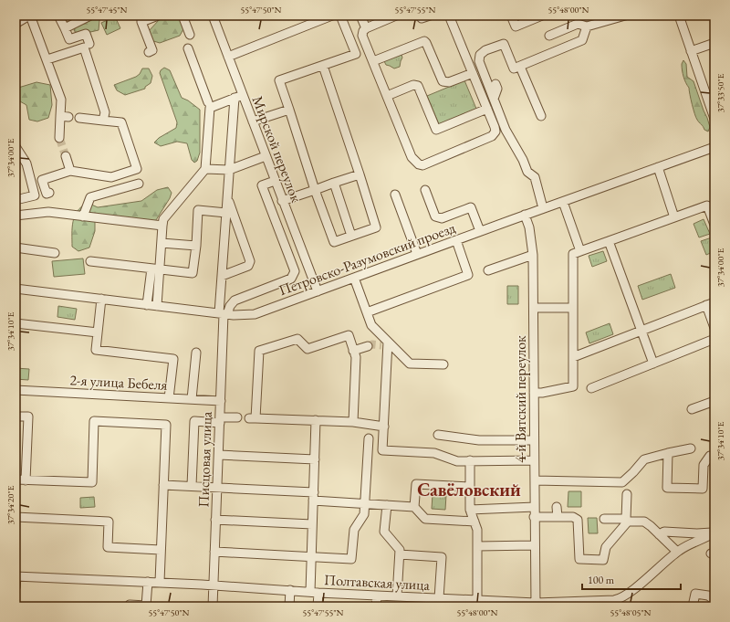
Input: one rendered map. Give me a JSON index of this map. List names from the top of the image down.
{
  "streets": {
    "street": [
      "Мирской переулок",
      "Петровско-Разумовский проезд",
      "2-я улица Бебеля",
      "4-й Вятский переулок",
      "Писцовая улица",
      "Полтавская улица"
    ]
  },
  "crossings": [
    ["Мирской переулок", "Петровско-Разумовский проезд"],
    ["Мирской переулок", "Писцовая улица"],
    ["Петровско-Разумовский проезд", "4-й Вятский переулок"],
    ["Петровско-Разумовский проезд", "Писцовая улица"],
    ["2-я улица Бебеля", "Писцовая улица"],
    ["4-й Вятский переулок", "Полтавская улица"],
    ["Писцовая улица", "Полтавская улица"]
  ],
  "districts": ["Савёловский"],
  "scale_bar": "100 m",
  "coordinates": [
    "55°47'45\"N",
    "55°47'50\"N",
    "55°47'55\"N",
    "55°48'00\"N",
    "37°33'50\"E",
    "37°34'00\"E",
    "37°34'10\"E",
    "37°34'20\"E",
    "55°48'05\"N"
  ]
}
